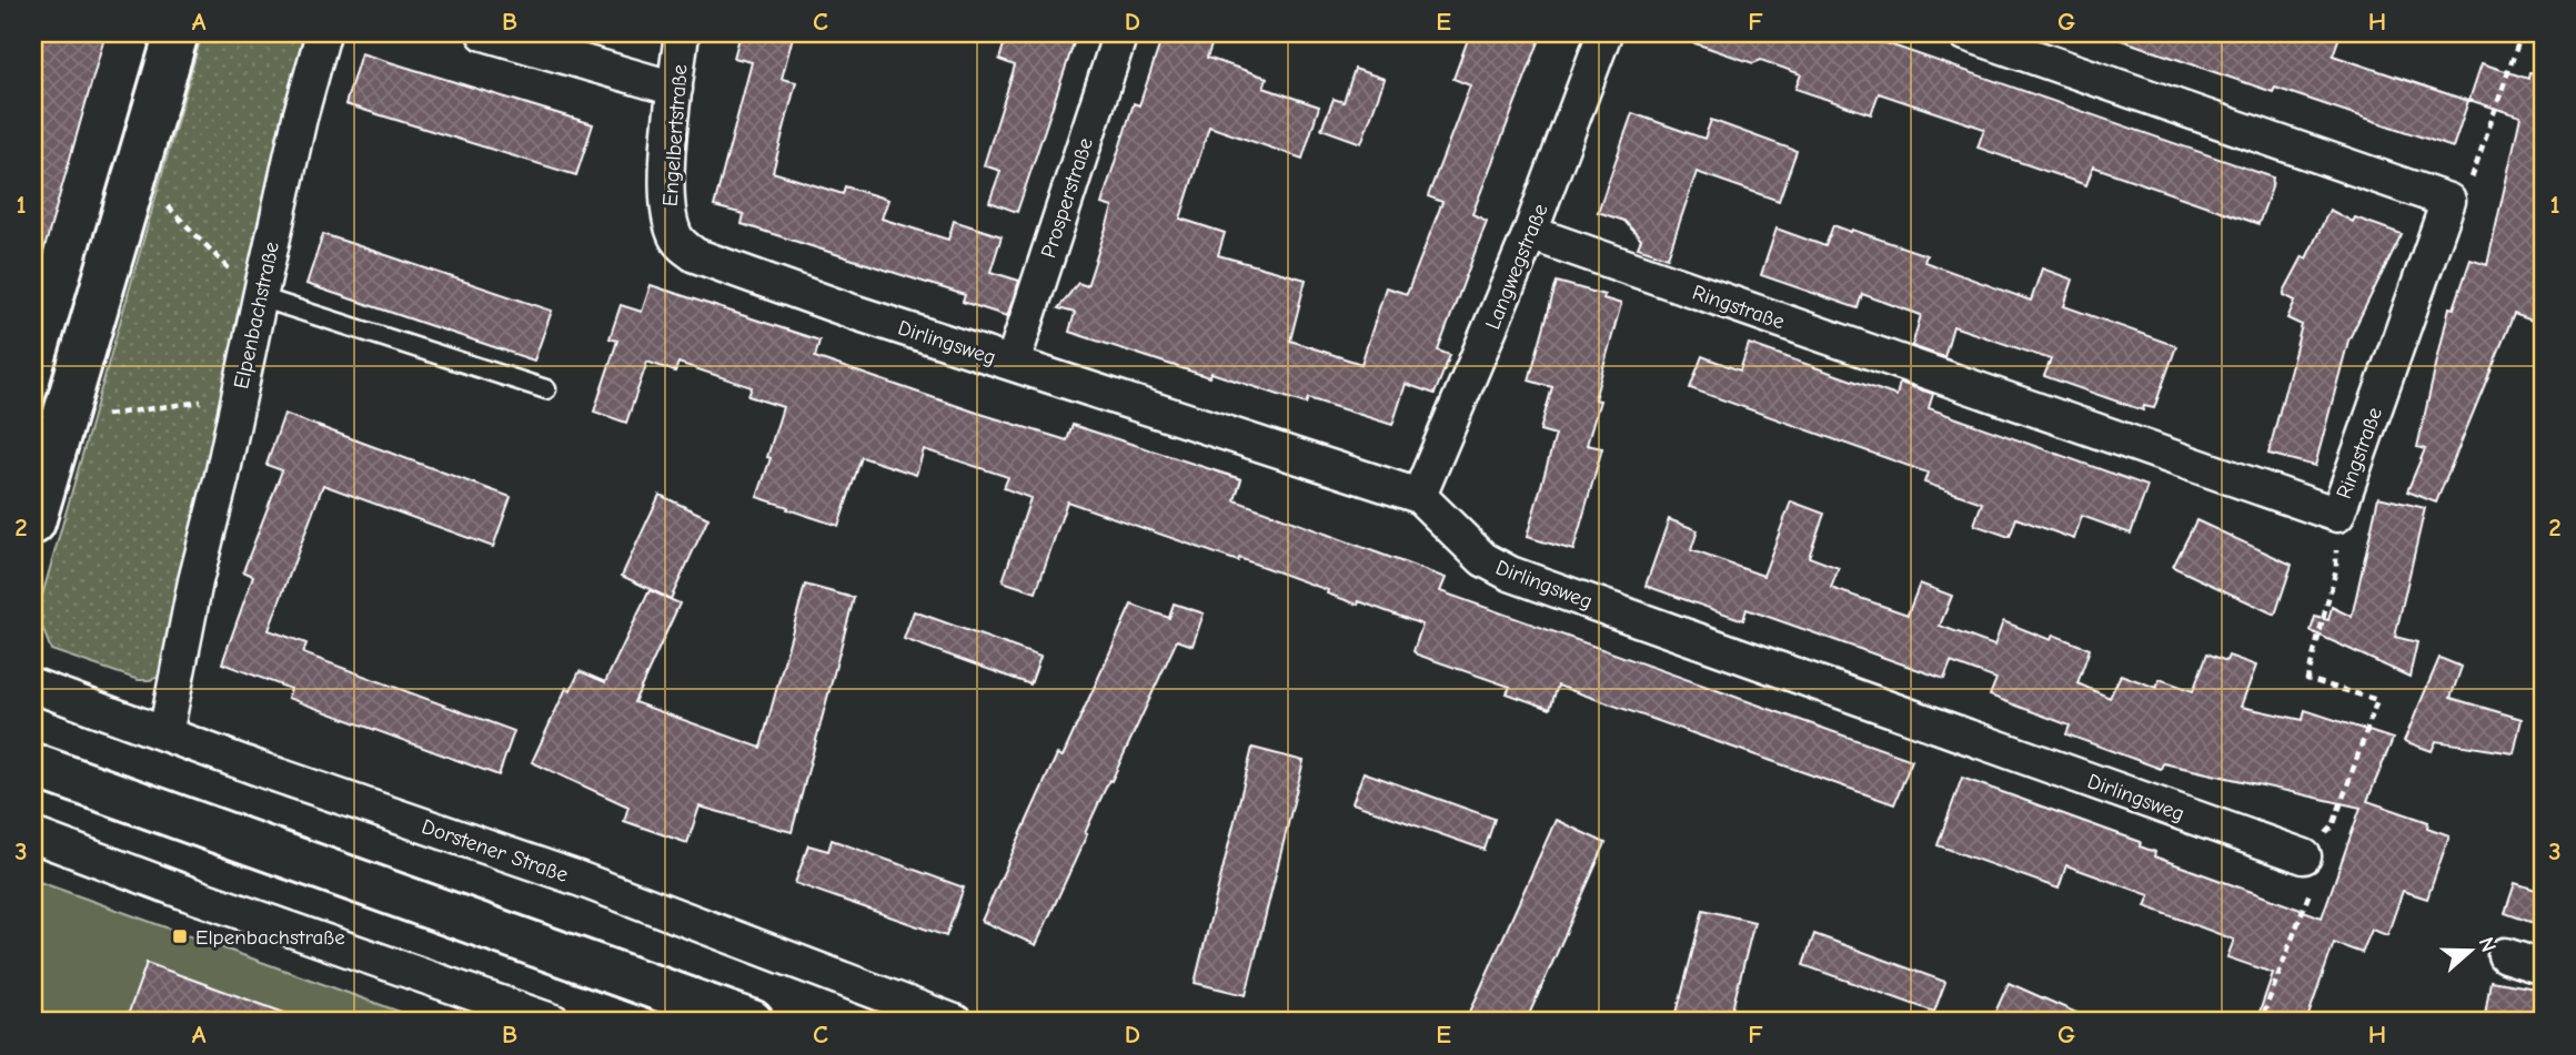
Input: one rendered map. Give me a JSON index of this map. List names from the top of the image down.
{
  "streets": {
    "street": [
      "Engelbertstraße",
      "Prosperstraße",
      "Langwegstraße",
      "Ringstraße",
      "Elpenbachstraße",
      "Dirlingsweg",
      "Dorstener Straße"
    ]
  },
  "crossings": [
    ["Engelbertstraße", "Dirlingsweg"],
    ["Prosperstraße", "Dirlingsweg"],
    ["Langwegstraße", "Ringstraße"],
    ["Langwegstraße", "Dirlingsweg"],
    ["Elpenbachstraße", "Dorstener Straße"]
  ],
  "places": {
    "transit": ["Elpenbachstraße"]
  },
  "north": "right",
  "grid": {
    "columns": [
      "A",
      "B",
      "C",
      "D",
      "E",
      "F",
      "G",
      "H"
    ],
    "rows": ["1", "2", "3"]
  }
}
